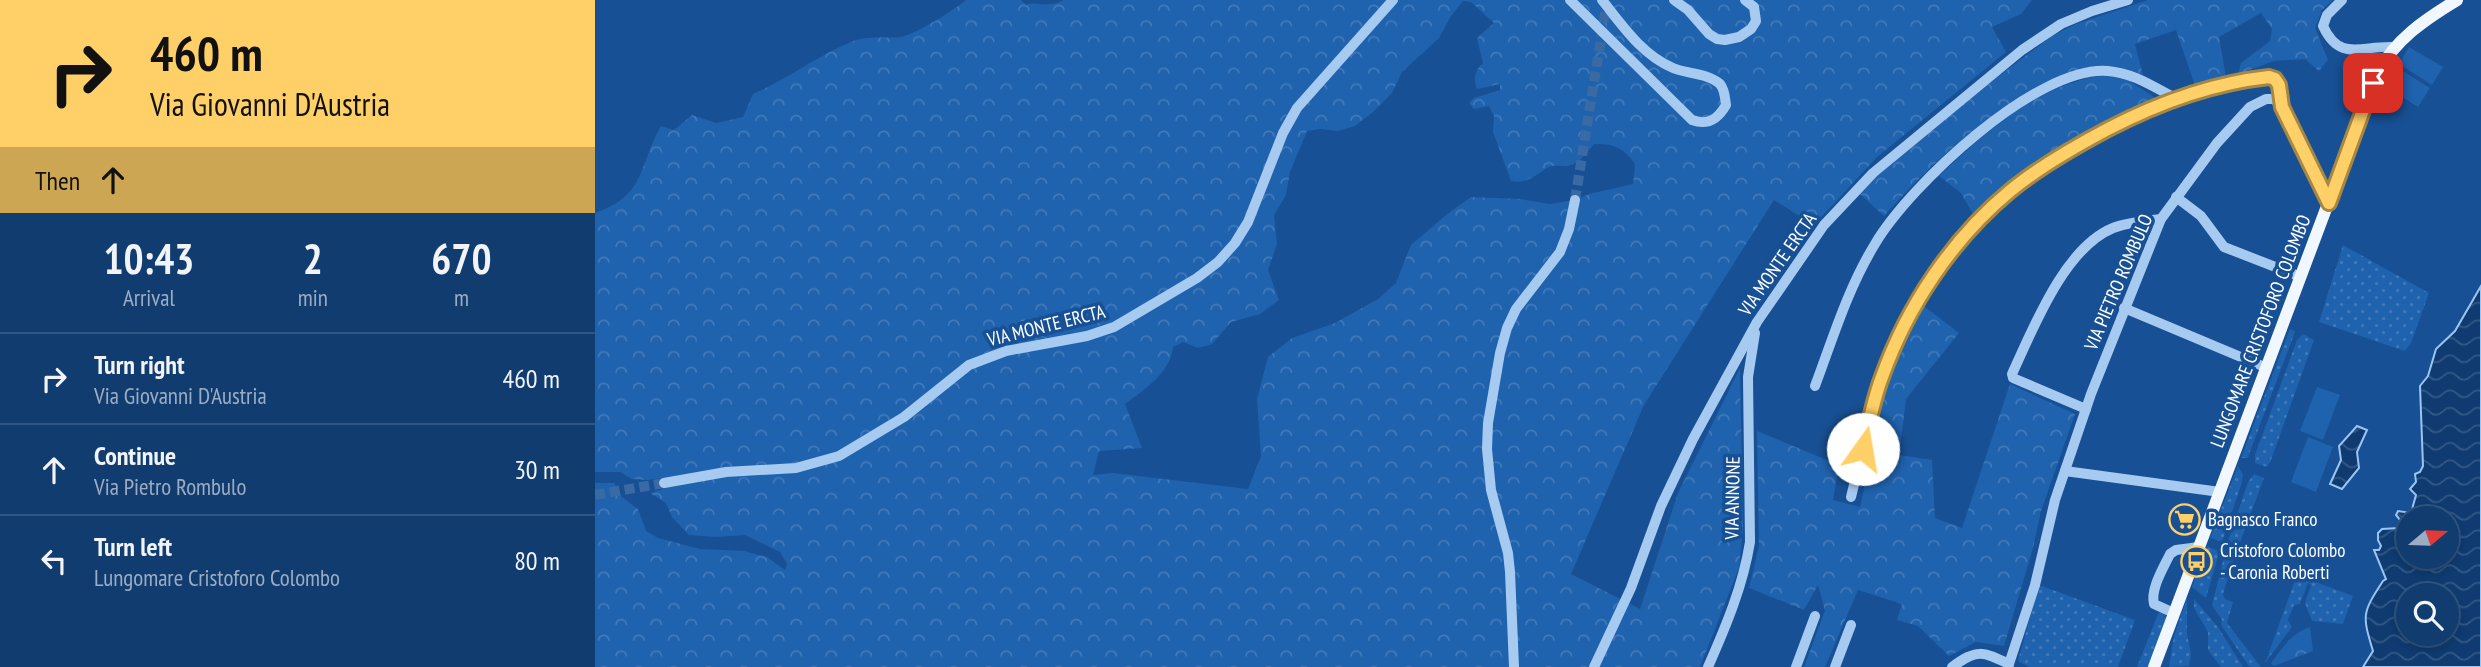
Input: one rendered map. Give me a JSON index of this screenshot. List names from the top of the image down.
{
  "streets": {
    "main road": ["LUNGOMARE CRISTOFORO COLOMBO"],
    "street": ["VIA MONTE ERCTA", "VIA PIETRO ROMBULO", "VIA ANNONE"]
  },
  "crossings": [
    ["VIA MONTE ERCTA", "VIA ANNONE"]
  ],
  "places": {
    "supermarket": ["Bagnasco Franco"],
    "bus stop": ["Cristoforo Colombo - Caronia Roberti"]
  },
  "north": "right",
  "page": {
    "turn": ["460 m", "Via Giovanni D'Austria"],
    "then": "Then",
    "eta": [
      "10:43",
      "Arrival",
      "2",
      "min",
      "670",
      "m"
    ],
    "list": [
      {
        "name": "Turn right",
        "note": "Via Giovanni D'Austria",
        "value": "460 m"
      },
      {
        "name": "Continue",
        "note": "Via Pietro Rombulo",
        "value": "30 m"
      },
      {
        "name": "Turn left",
        "note": "Lungomare Cristoforo Colombo",
        "value": "80 m"
      }
    ]
  }
}
